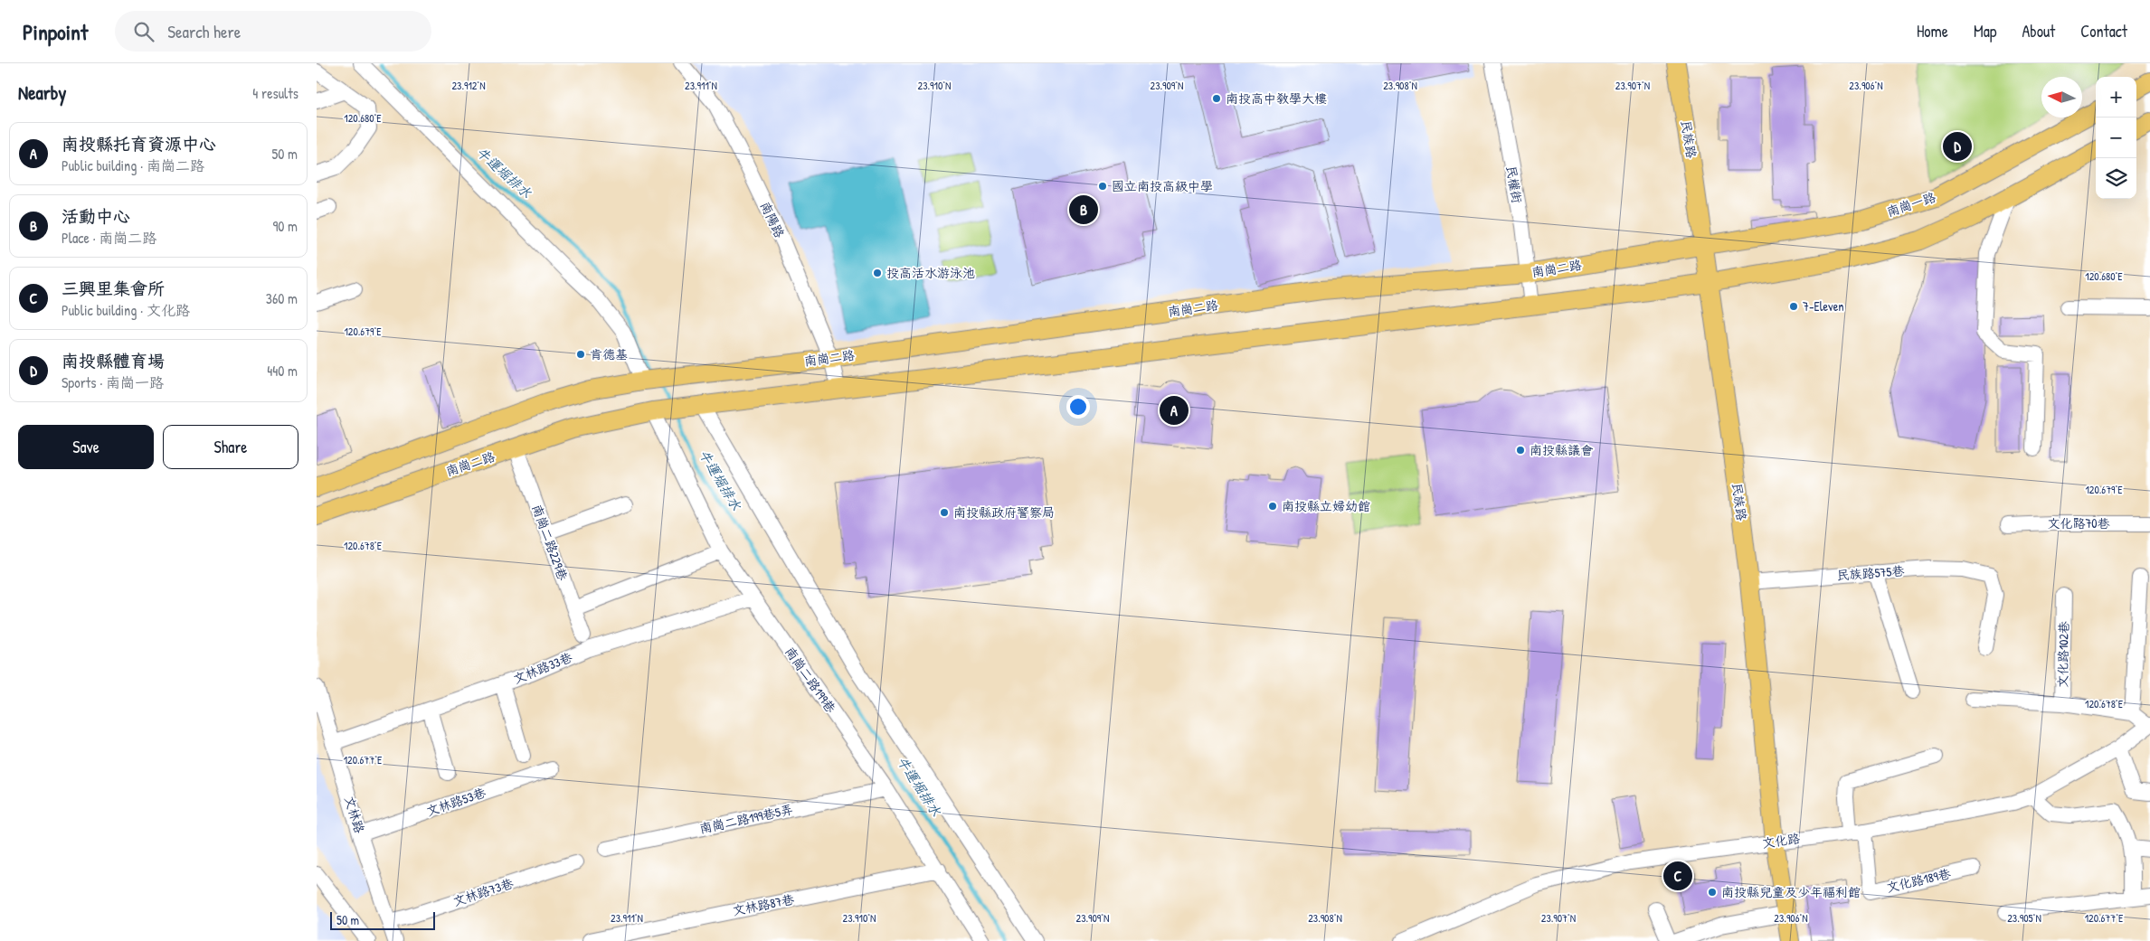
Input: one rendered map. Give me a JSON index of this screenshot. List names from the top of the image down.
{
  "streets": {
    "main road": ["民族路", "南崗一路", "南崗二路"],
    "street": [
      "民權街",
      "南陽路",
      "文化路70巷",
      "南崗二路229巷",
      "民族路575巷",
      "文化路102巷",
      "文林路33巷",
      "南崗二路199巷",
      "文林路53巷",
      "文林路",
      "南崗二路199巷5弄",
      "文化路",
      "文化路189巷",
      "文林路73巷",
      "文林路87巷"
    ]
  },
  "crossings": [
    ["民族路", "南崗一路"],
    ["民族路", "南崗二路"],
    ["民族路", "民族路575巷"],
    ["民族路", "文化路"],
    ["民權街", "南崗二路"],
    ["南崗一路", "南崗二路"],
    ["南陽路", "南崗二路"],
    ["南崗二路", "南崗二路229巷"],
    ["南崗二路", "南崗二路199巷"],
    ["文化路102巷", "文化路"],
    ["文林路33巷", "南崗二路199巷"],
    ["文林路33巷", "文林路"],
    ["南崗二路199巷", "南崗二路199巷5弄"],
    ["南崗二路199巷", "文林路87巷"],
    ["文林路53巷", "文林路"],
    ["文林路", "文林路73巷"],
    ["文化路", "文化路189巷"]
  ],
  "water": ["牛運堀排水"],
  "places": [
    "南投高中教學大樓",
    "國立南投高級中學",
    "投高活水游泳池",
    "7-Eleven",
    "肯德基",
    "南投縣議會",
    "南投縣立婦幼館",
    "南投縣政府警察局",
    "南投縣兒童及少年福利館"
  ],
  "scale_bar": "50 m",
  "north": "left",
  "page": {
    "header": "Pinpoint",
    "search": "Search here",
    "nav": [
      "Home",
      "Map",
      "About",
      "Contact"
    ],
    "heading": ["Nearby", "4 results"],
    "map_buttons": ["+", "−"],
    "list": [
      {
        "mark": "A",
        "name": "南投縣托育資源中心",
        "note": "Public building · 南崗二路",
        "value": "50 m"
      },
      {
        "mark": "B",
        "name": "活動中心",
        "note": "Place · 南崗二路",
        "value": "90 m"
      },
      {
        "mark": "C",
        "name": "三興里集會所",
        "note": "Public building · 文化路",
        "value": "360 m"
      },
      {
        "mark": "D",
        "name": "南投縣體育場",
        "note": "Sports · 南崗一路",
        "value": "440 m"
      }
    ],
    "pins": [
      "D",
      "B",
      "A",
      "C"
    ],
    "buttons": ["Save", "Share"],
    "scale": "50 m"
  },
  "coordinates": [
    "23.912°N",
    "23.911°N",
    "23.910°N",
    "23.909°N",
    "23.908°N",
    "23.907°N",
    "23.906°N",
    "120.680°E",
    "120.679°E",
    "120.678°E",
    "120.677°E",
    "23.905°N"
  ]
}
